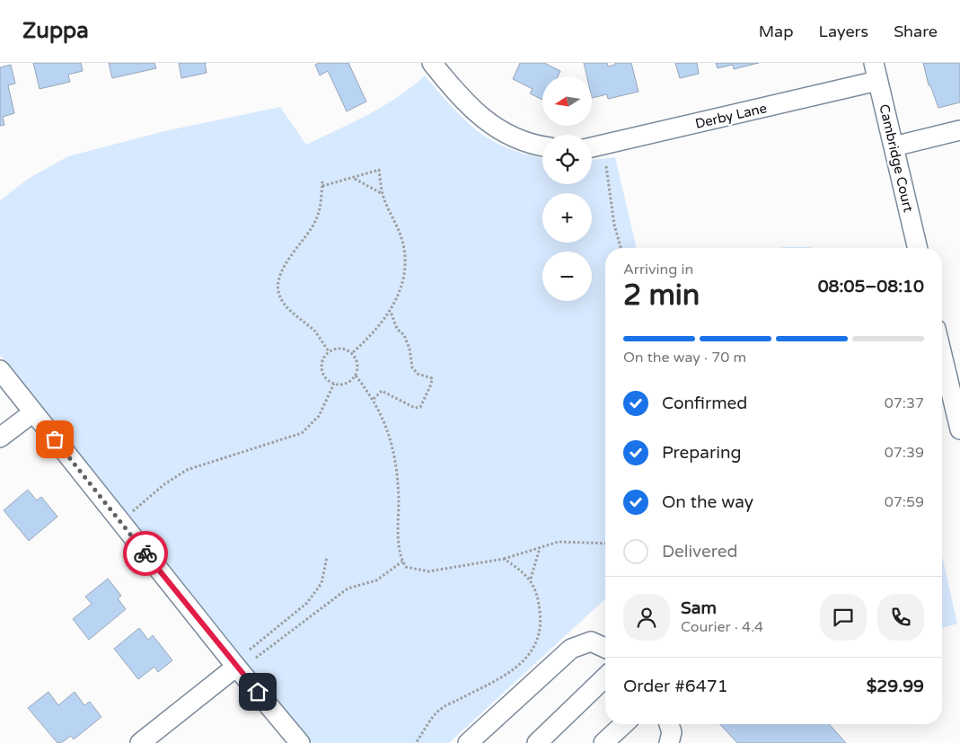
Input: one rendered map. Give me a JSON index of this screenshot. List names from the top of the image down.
{
  "streets": {
    "street": ["Derby Lane", "Cambridge Court"]
  },
  "crossings": [
    ["Derby Lane", "Cambridge Court"]
  ],
  "north": "left",
  "page": {
    "header": "Zuppa",
    "nav": ["Map", "Layers", "Share"],
    "map_buttons": ["+", "−"],
    "heading": ["2 min", "Arriving in", "08:05–08:10"],
    "panel": [
      "Sam",
      "Courier · 4.4",
      "Order #6471",
      "$29.99"
    ],
    "bar": "On the way · 70 m",
    "list": [
      ["Confirmed", "07:37"],
      ["Preparing", "07:39"],
      ["On the way", "07:59"],
      "Delivered"
    ]
  }
}
